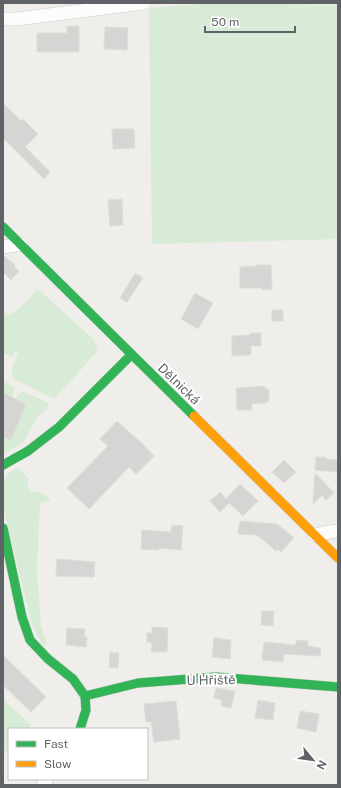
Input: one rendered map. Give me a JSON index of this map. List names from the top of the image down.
{
  "streets": {
    "street": ["Dělnická", "U Hřiště"]
  },
  "legend": ["Fast", "Slow"],
  "scale_bar": "50 m",
  "north": "bottom right"
}
